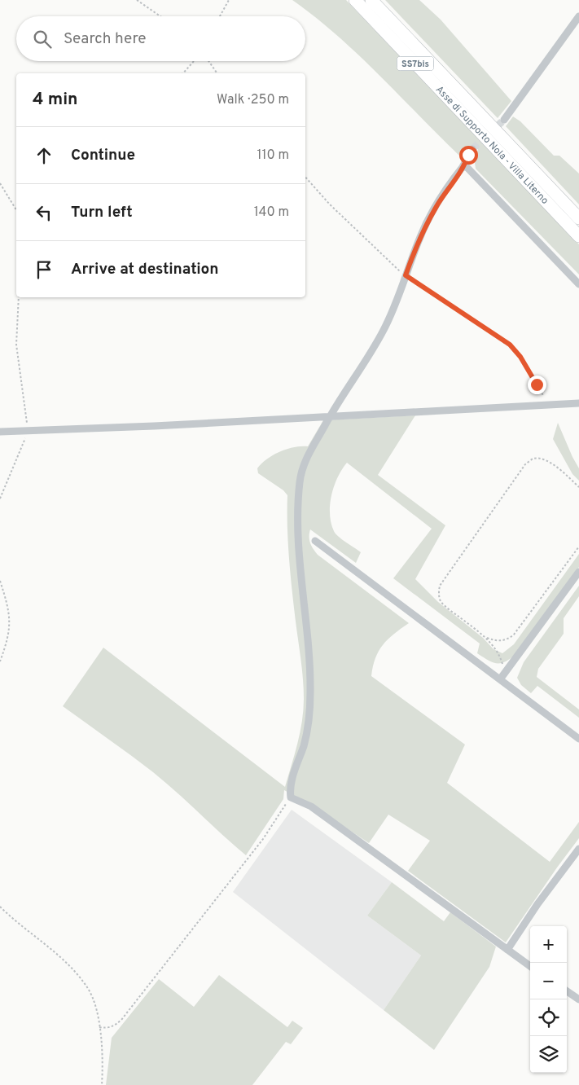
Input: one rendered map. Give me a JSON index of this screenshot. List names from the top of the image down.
{
  "streets": {
    "highway": ["SS7bis", "Asse di Supporto Nola - Villa Literno"]
  },
  "page": {
    "search": "Search here",
    "heading": ["4 min", "Walk · 250 m"],
    "list": [
      ["Continue", "110 m"],
      ["Turn left", "140 m"],
      "Arrive at destination"
    ],
    "map_buttons": ["+", "−"]
  }
}
